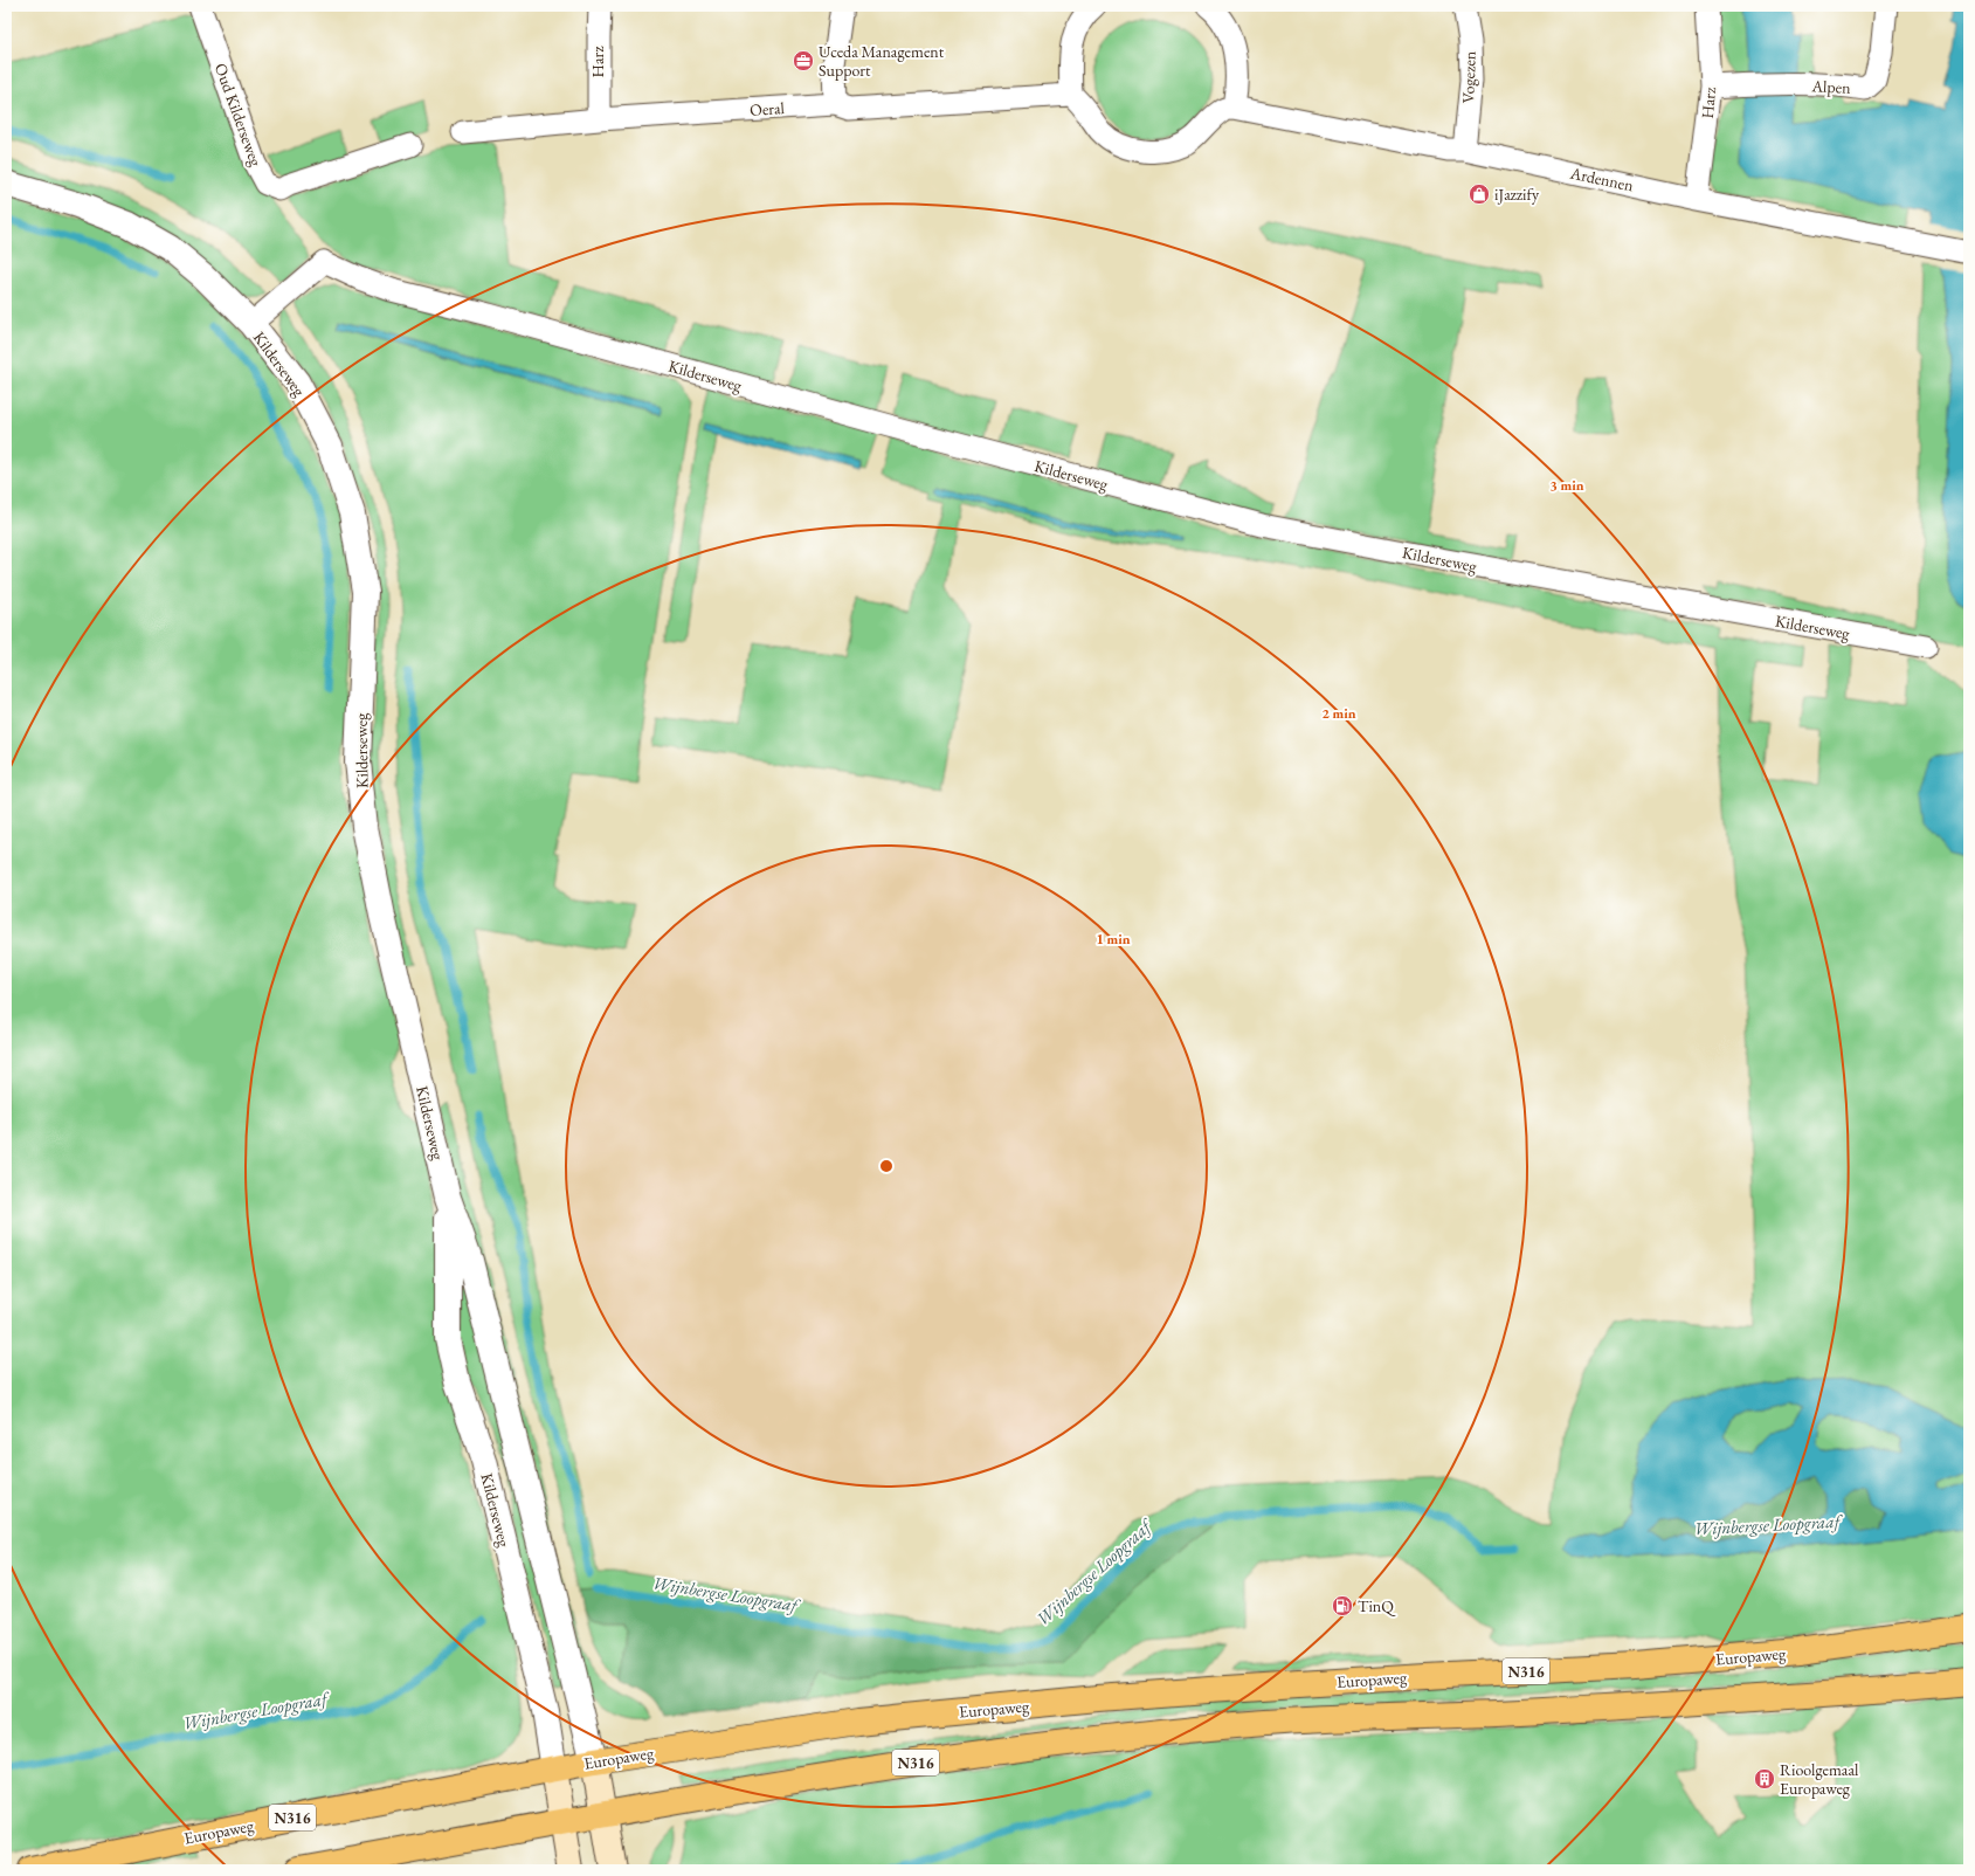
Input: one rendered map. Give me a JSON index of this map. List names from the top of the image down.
{
  "streets": {
    "main road": ["Kilderseweg", "Europaweg", "N316"],
    "street": [
      "Harz",
      "Vogezen",
      "Alpen",
      "Oeral",
      "Oud Kilderseweg",
      "Ardennen"
    ]
  },
  "crossings": [
    ["Harz", "Alpen"],
    ["Harz", "Oeral"],
    ["Harz", "Ardennen"],
    ["Vogezen", "Ardennen"],
    ["Kilderseweg", "Europaweg"],
    ["Kilderseweg", "N316"]
  ],
  "water": ["Wijnbergse Loopgraaf"],
  "places": {
    "office": ["Uceda Management Support"],
    "shop": ["iJazzify"],
    "fuel station": ["TinQ"],
    "building": ["Rioolgemaal Europaweg"]
  },
  "rings": ["3 min", "2 min", "1 min"]
}
